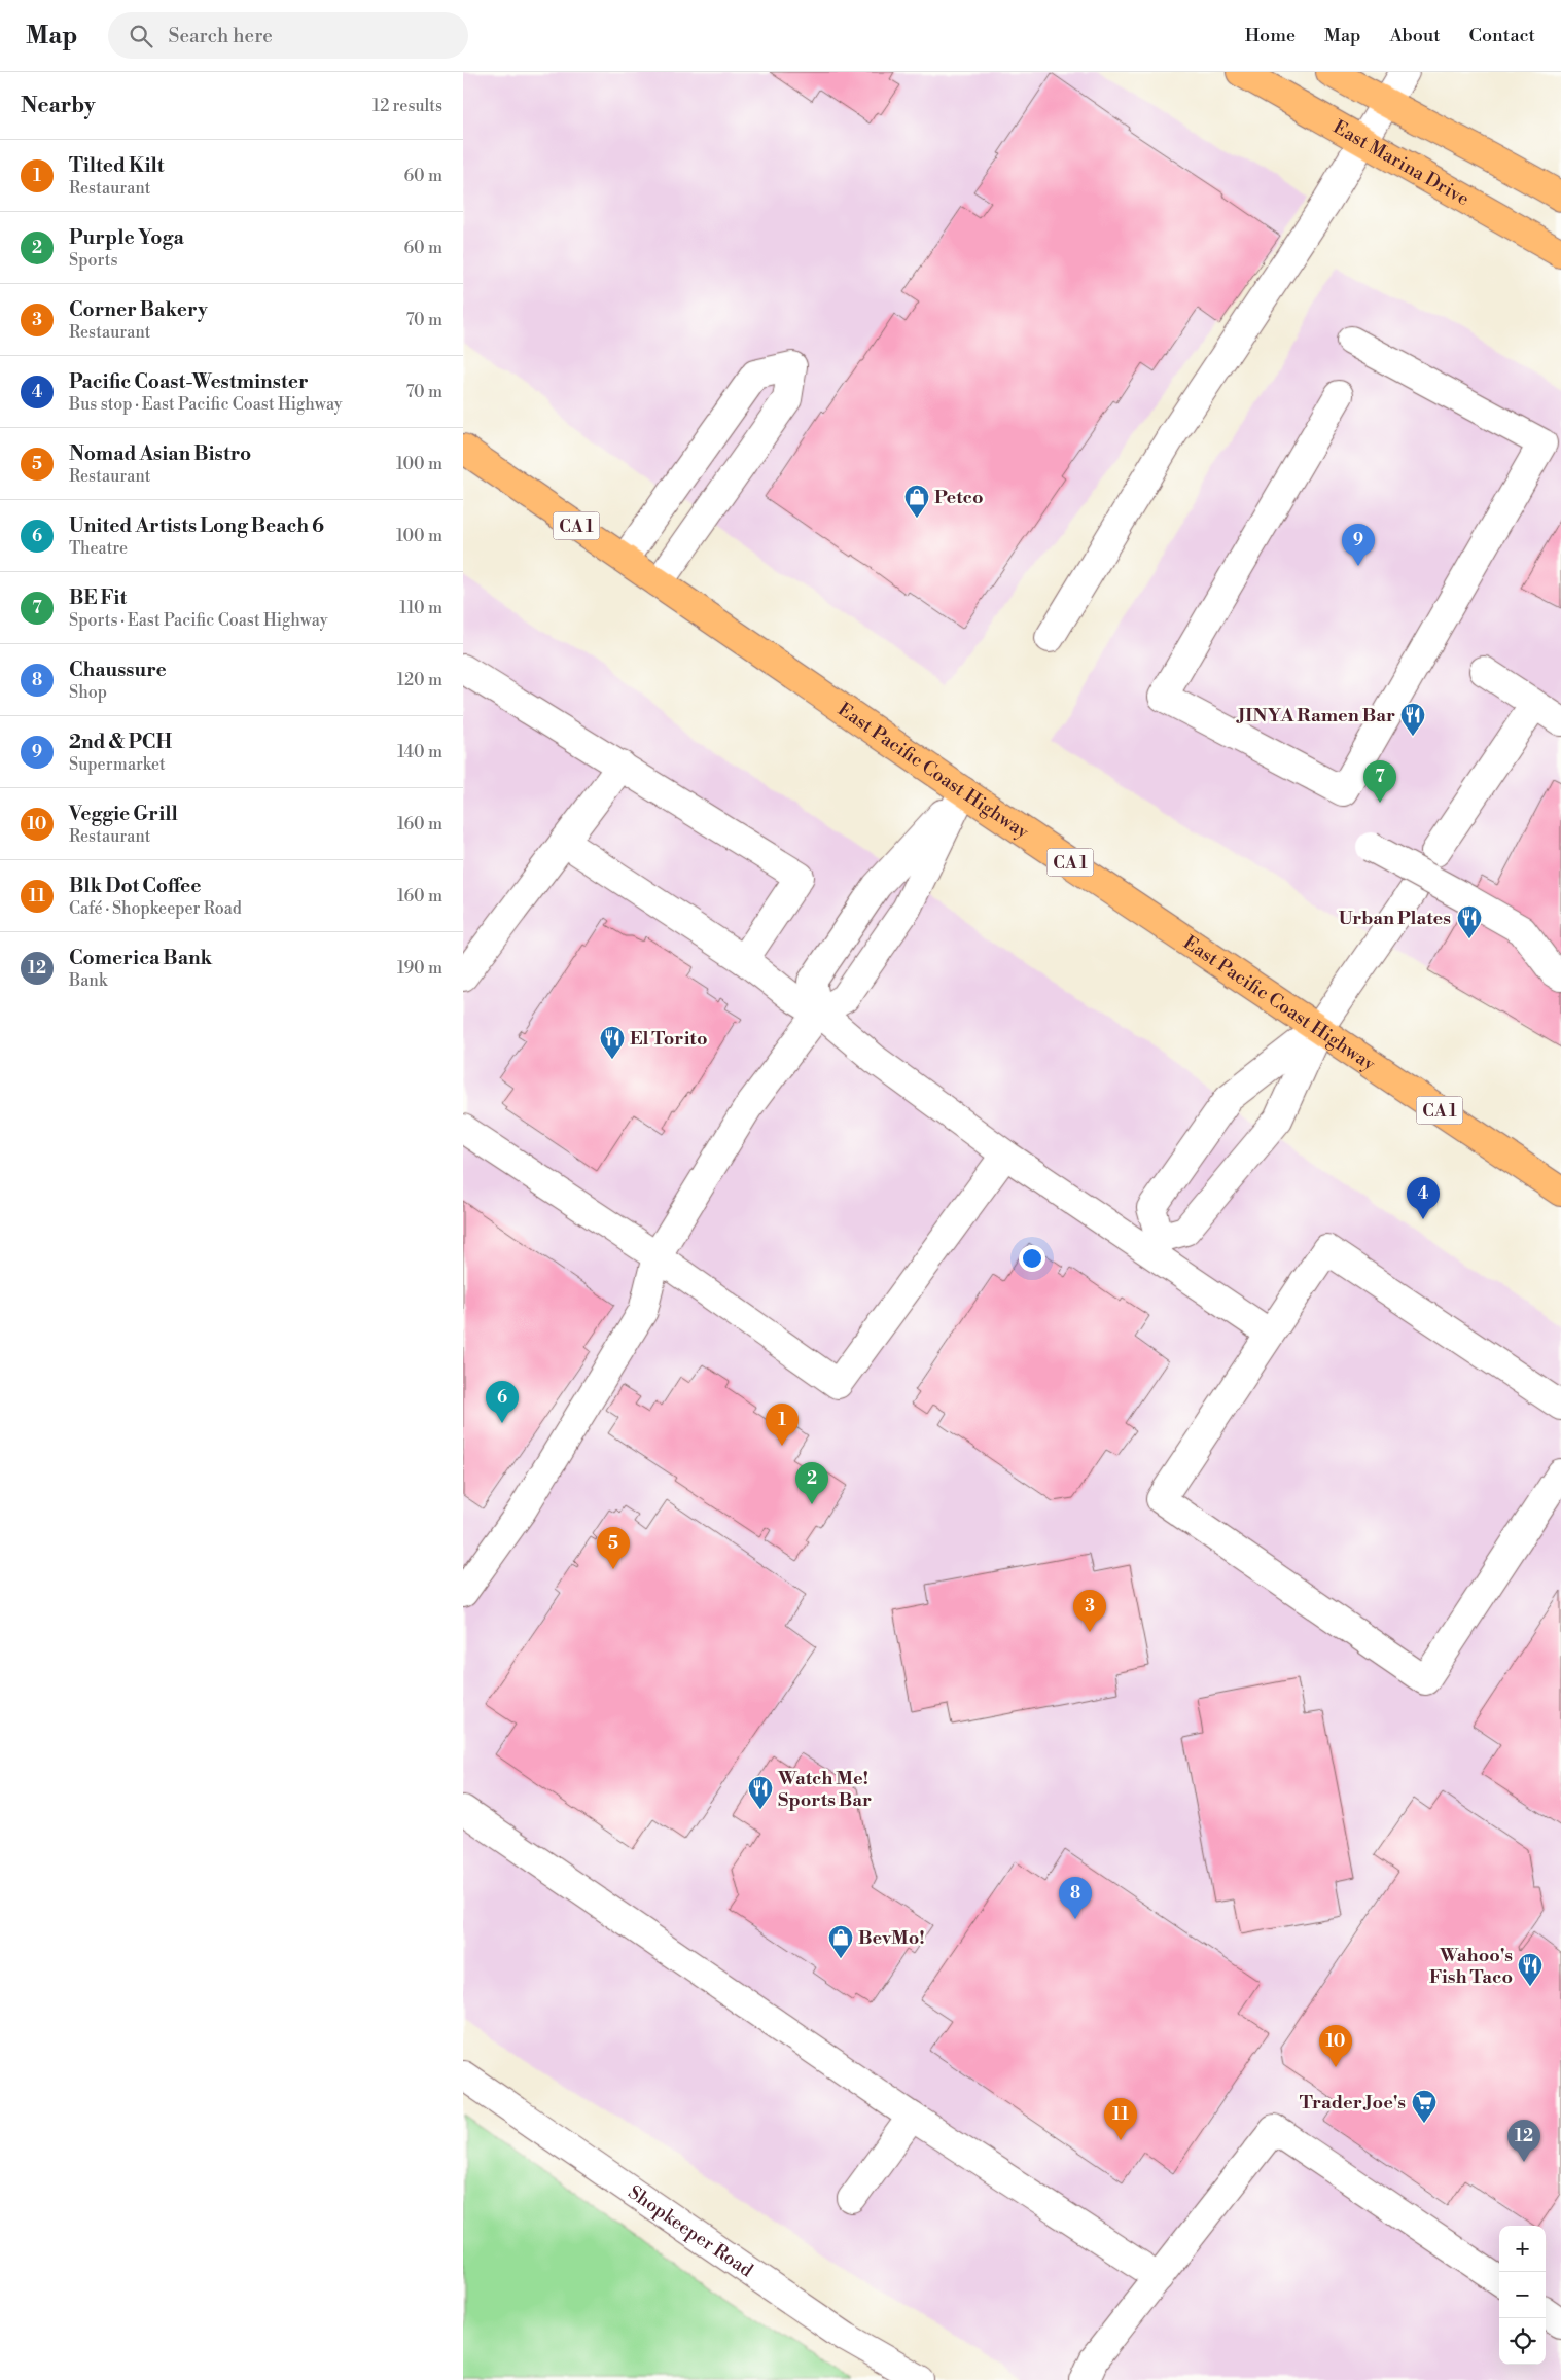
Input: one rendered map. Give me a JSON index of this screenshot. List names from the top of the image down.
{
  "streets": {
    "main road": ["East Marina Drive", "CA 1", "East Pacific Coast Highway"],
    "street": ["Shopkeeper Road"]
  },
  "places": {
    "shop": ["Petco", "BevMo!"],
    "restaurant": [
      "JINYA Ramen Bar",
      "Urban Plates",
      "El Torito",
      "Watch Me! Sports Bar",
      "Wahoo's Fish Taco"
    ],
    "supermarket": ["Trader Joe's"]
  },
  "page": {
    "header": "Map",
    "search": "Search here",
    "nav": [
      "Home",
      "Map",
      "About",
      "Contact"
    ],
    "heading": ["Nearby", "12 results"],
    "list": [
      {
        "mark": "1",
        "name": "Tilted Kilt",
        "note": "Restaurant",
        "value": "60 m"
      },
      {
        "mark": "2",
        "name": "Purple Yoga",
        "note": "Sports",
        "value": "60 m"
      },
      {
        "mark": "3",
        "name": "Corner Bakery",
        "note": "Restaurant",
        "value": "70 m"
      },
      {
        "mark": "4",
        "name": "Pacific Coast-Westminster",
        "note": "Bus stop · East Pacific Coast Highway",
        "value": "70 m"
      },
      {
        "mark": "5",
        "name": "Nomad Asian Bistro",
        "note": "Restaurant",
        "value": "100 m"
      },
      {
        "mark": "6",
        "name": "United Artists Long Beach 6",
        "note": "Theatre",
        "value": "100 m"
      },
      {
        "mark": "7",
        "name": "BE Fit",
        "note": "Sports · East Pacific Coast Highway",
        "value": "110 m"
      },
      {
        "mark": "8",
        "name": "Chaussure",
        "note": "Shop",
        "value": "120 m"
      },
      {
        "mark": "9",
        "name": "2nd & PCH",
        "note": "Supermarket",
        "value": "140 m"
      },
      {
        "mark": "10",
        "name": "Veggie Grill",
        "note": "Restaurant",
        "value": "160 m"
      },
      {
        "mark": "11",
        "name": "Blk Dot Coffee",
        "note": "Café · Shopkeeper Road",
        "value": "160 m"
      },
      {
        "mark": "12",
        "name": "Comerica Bank",
        "note": "Bank",
        "value": "190 m"
      }
    ],
    "pins": [
      "9",
      "7",
      "4",
      "6",
      "1",
      "2",
      "5",
      "3",
      "8",
      "10",
      "11",
      "12"
    ],
    "map_buttons": ["+", "−"]
  }
}
